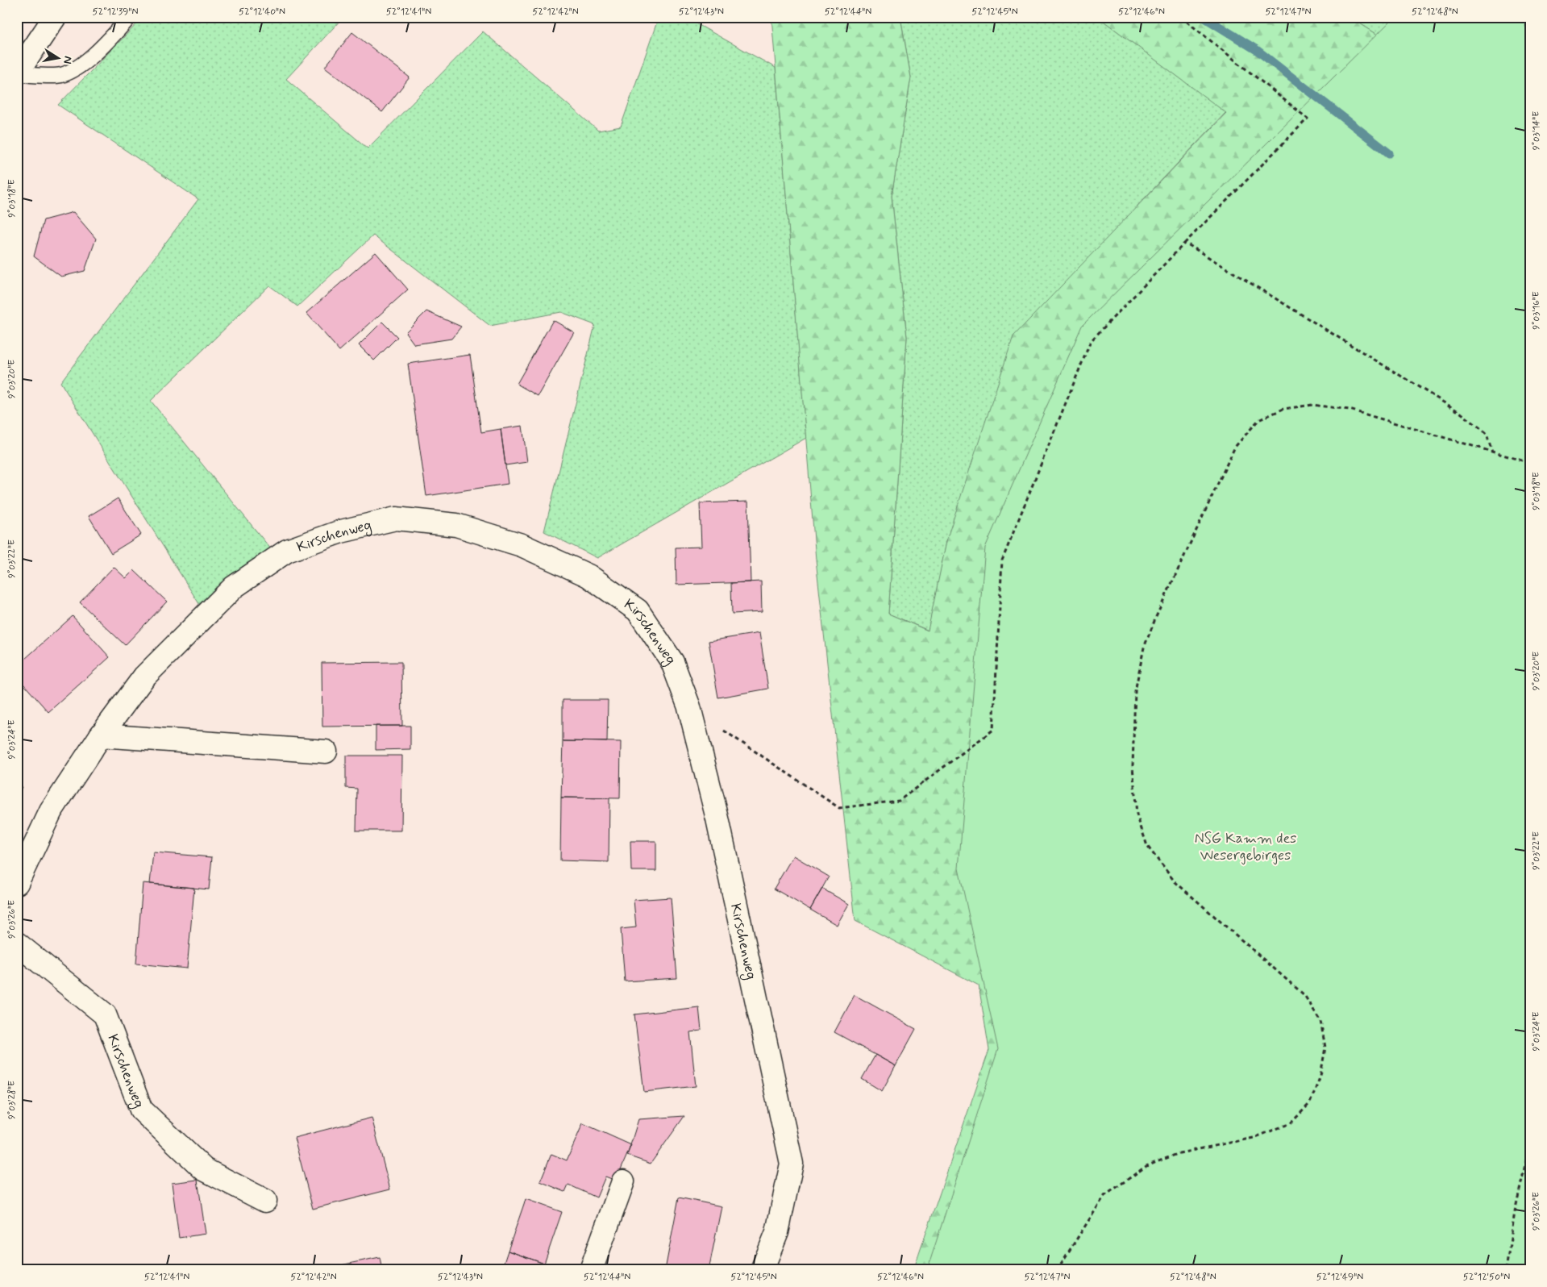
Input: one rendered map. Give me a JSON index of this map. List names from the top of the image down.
{
  "streets": {
    "street": ["Kirschenweg"]
  },
  "parks": ["NSG Kamm des Wesergebirges"],
  "north": "right",
  "coordinates": [
    "52°12'39\"N",
    "52°12'40\"N",
    "52°12'41\"N",
    "52°12'42\"N",
    "52°12'43\"N",
    "52°12'44\"N",
    "52°12'45\"N",
    "52°12'46\"N",
    "52°12'47\"N",
    "52°12'48\"N",
    "9°03'14\"E",
    "9°03'18\"E",
    "9°03'16\"E",
    "9°03'20\"E",
    "9°03'22\"E",
    "9°03'24\"E",
    "9°03'26\"E",
    "9°03'28\"E",
    "52°12'49\"N",
    "52°12'50\"N"
  ]
}
